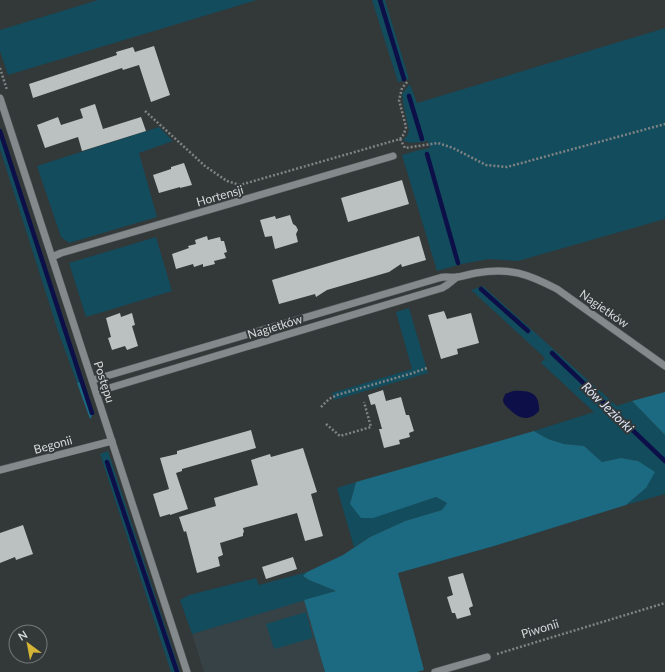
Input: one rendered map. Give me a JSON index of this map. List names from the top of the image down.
{
  "streets": {
    "street": [
      "Hortensji",
      "Nagietków",
      "Postępu",
      "Begonii"
    ],
    "path": ["Piwonii"]
  },
  "crossings": [
    ["Hortensji", "Postępu"],
    ["Nagietków", "Postępu"],
    ["Postępu", "Begonii"]
  ],
  "water": ["Rów Jeziorki"],
  "north": "top left"
}
